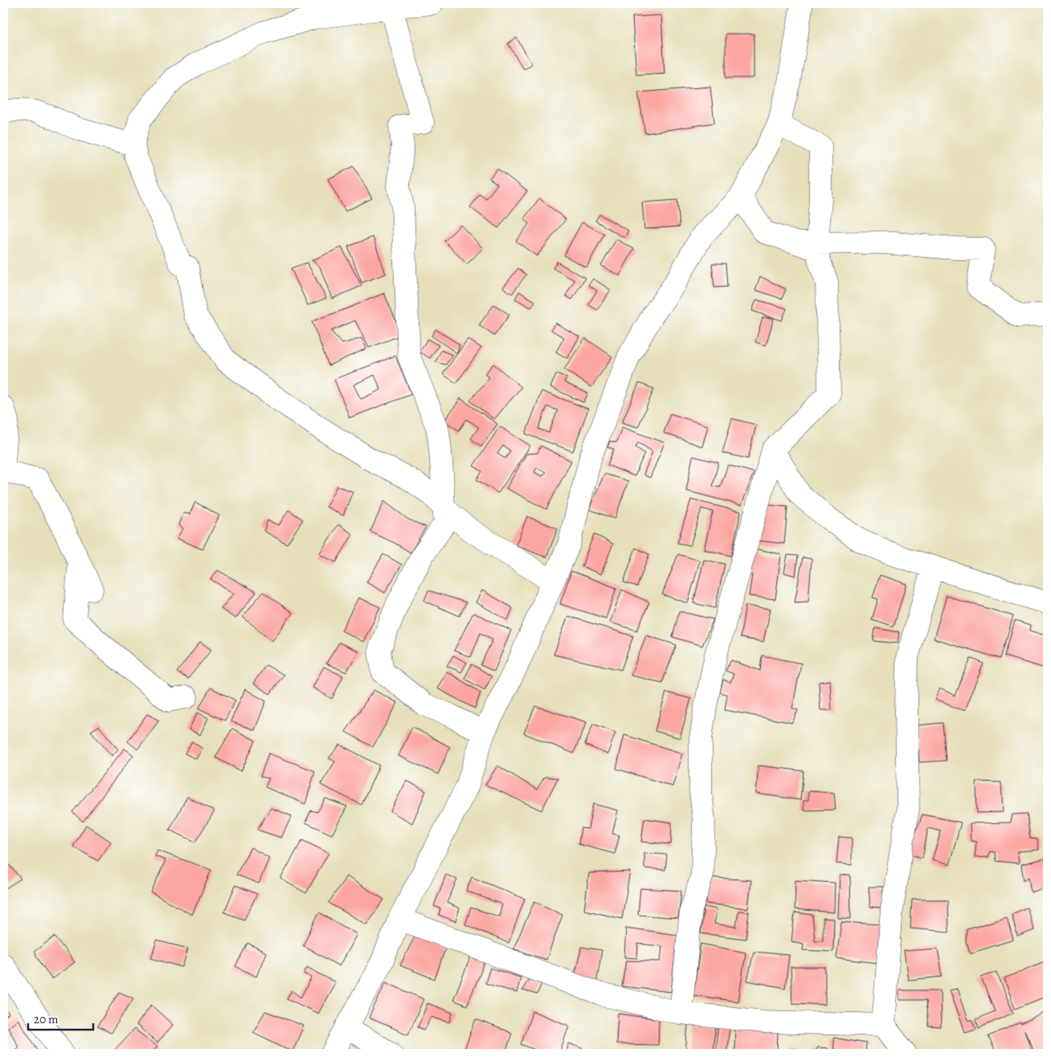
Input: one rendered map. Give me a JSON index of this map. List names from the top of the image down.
{
  "scale_bar": "20 m"
}
